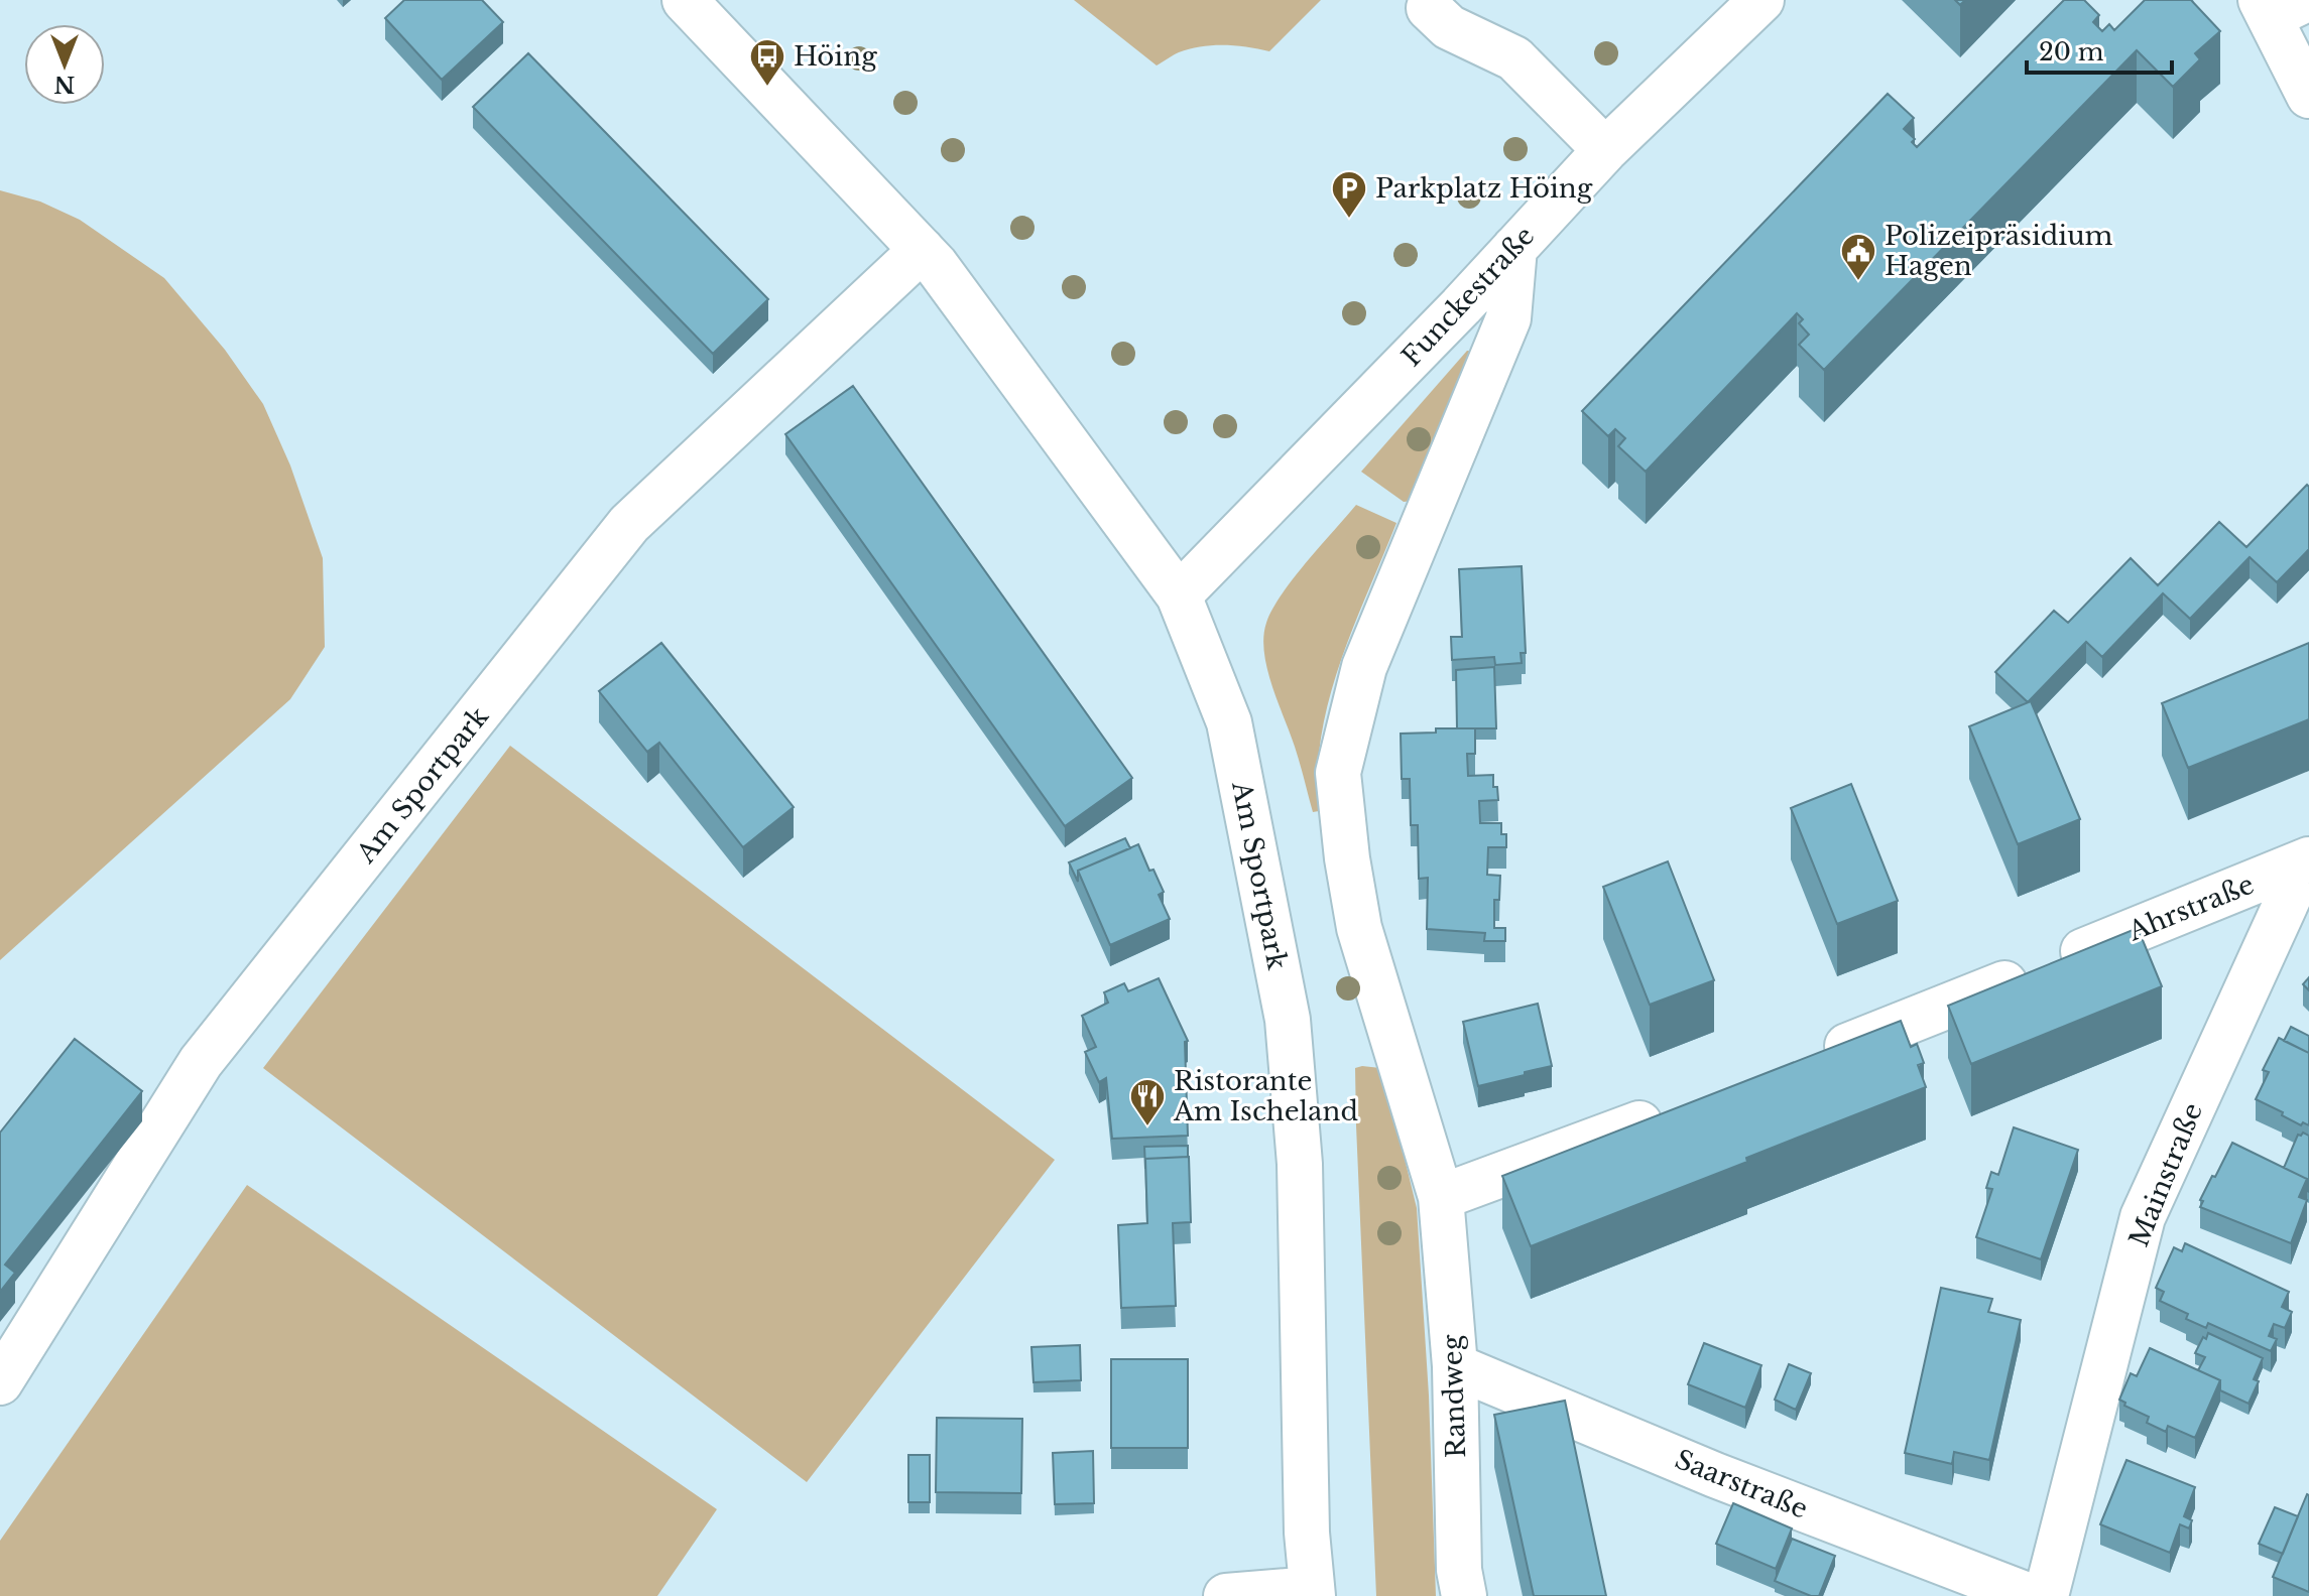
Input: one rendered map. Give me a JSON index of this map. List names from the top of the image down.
{
  "streets": {
    "street": [
      "Funckestraße",
      "Am Sportpark",
      "Ahrstraße",
      "Mainstraße",
      "Randweg",
      "Saarstraße"
    ]
  },
  "crossings": [
    ["Funckestraße", "Am Sportpark"],
    ["Ahrstraße", "Mainstraße"],
    ["Randweg", "Saarstraße"]
  ],
  "places": {
    "bus stop": ["Höing"],
    "parking": ["Parkplatz Höing"],
    "public building": ["Polizeipräsidium Hagen"],
    "restaurant": ["Ristorante Am Ischeland"]
  },
  "scale_bar": "20 m",
  "north": "bottom"
}
